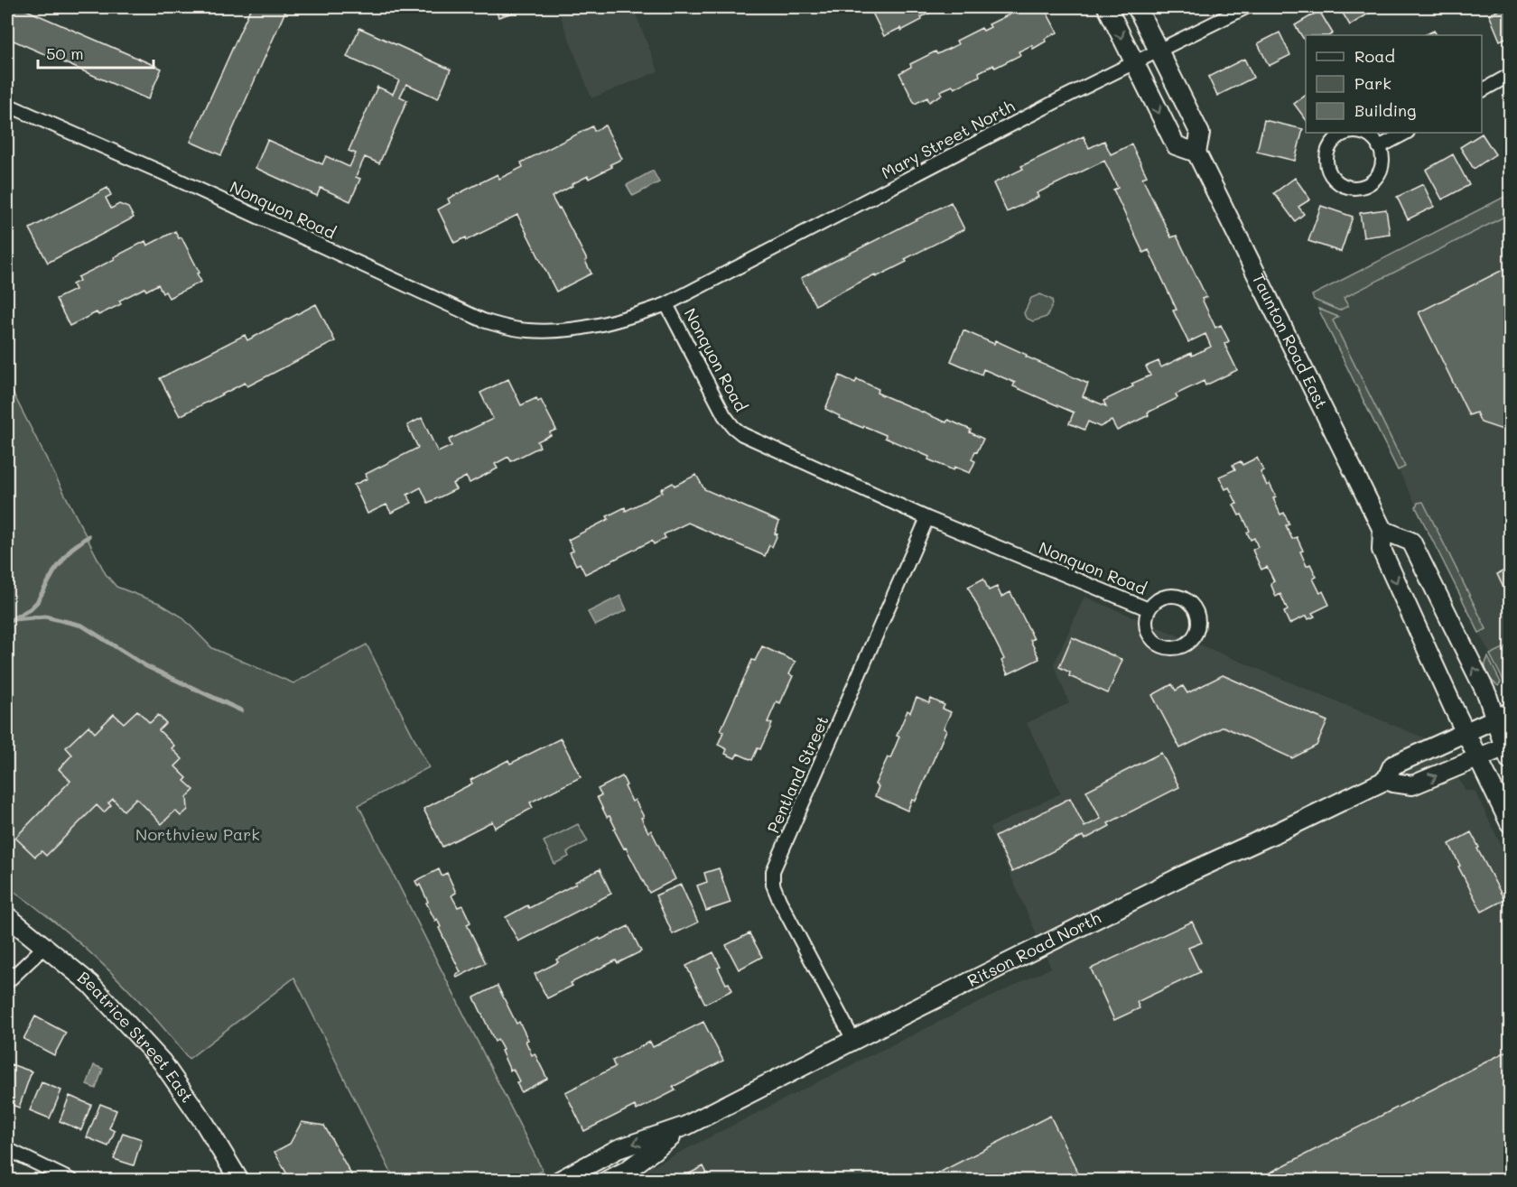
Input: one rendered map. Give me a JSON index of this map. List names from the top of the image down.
{
  "streets": {
    "main road": ["Taunton Road East", "Ritson Road North", "Beatrice Street East"],
    "street": ["Mary Street North", "Nonquon Road", "Pentland Street"]
  },
  "crossings": [
    ["Mary Street North", "Nonquon Road"],
    ["Mary Street North", "Taunton Road East"],
    ["Nonquon Road", "Pentland Street"],
    ["Taunton Road East", "Ritson Road North"],
    ["Pentland Street", "Ritson Road North"]
  ],
  "parks": ["Northview Park"],
  "legend": ["Road", "Park", "Building"],
  "scale_bar": "50 m"
}
